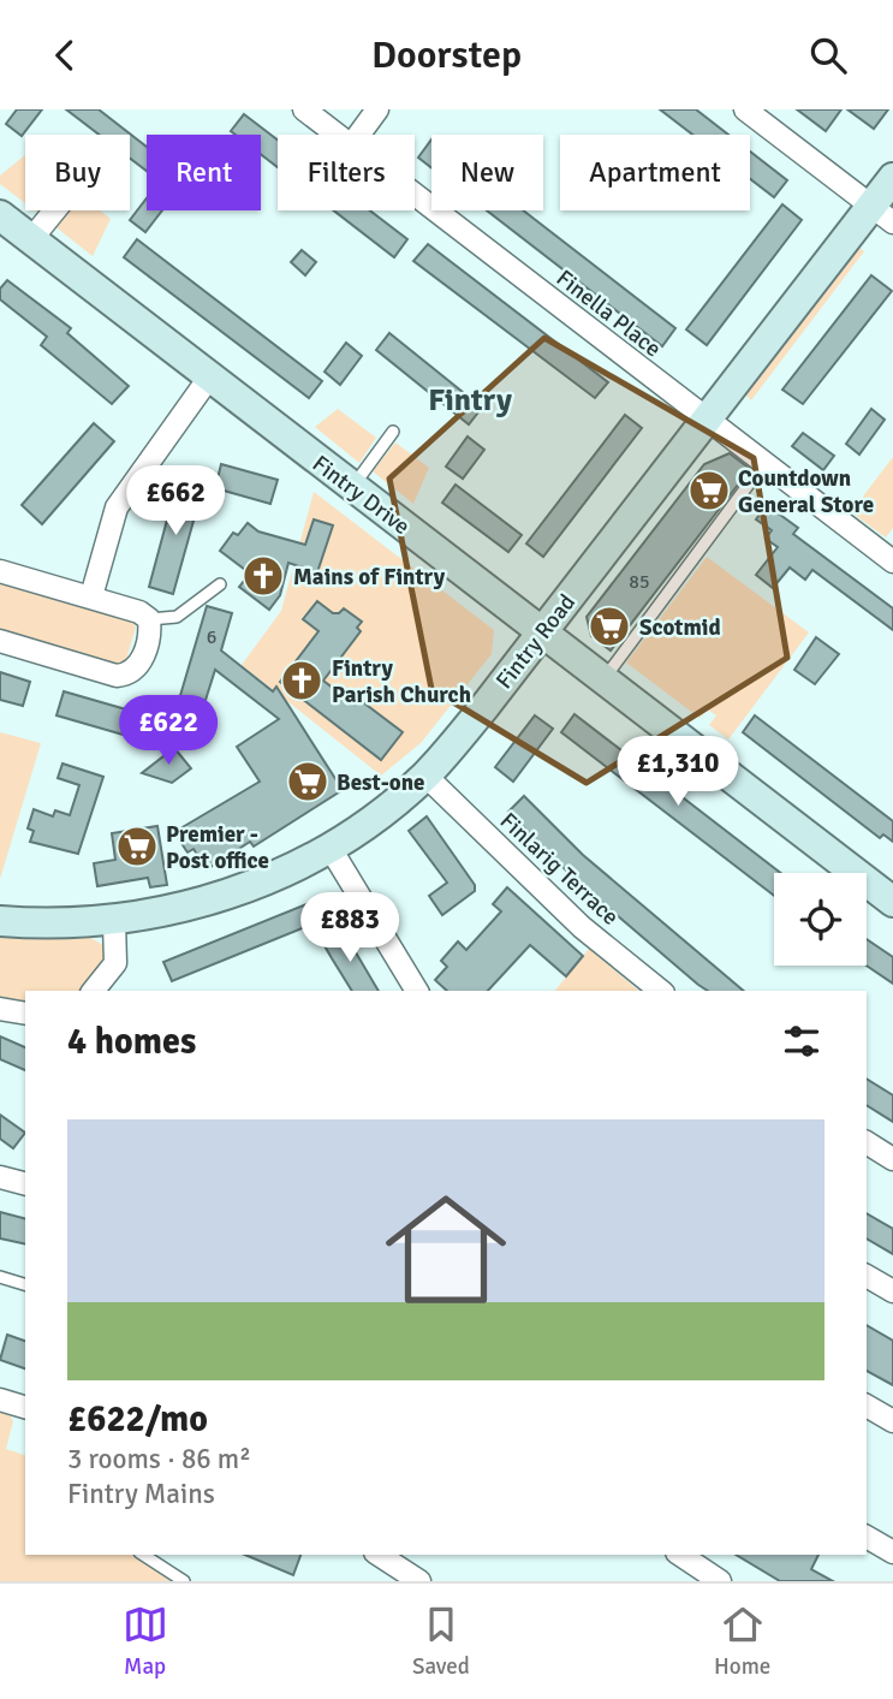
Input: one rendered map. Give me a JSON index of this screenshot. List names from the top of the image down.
{
  "streets": {
    "street": [
      "Finella Place",
      "Fintry Drive",
      "Fintry Road",
      "Finlarig Terrace"
    ]
  },
  "crossings": [
    ["Finella Place", "Fintry Road"],
    ["Fintry Drive", "Fintry Road"],
    ["Fintry Road", "Finlarig Terrace"]
  ],
  "districts": ["Fintry"],
  "places": {
    "supermarket": [
      "Countdown General Store",
      "Scotmid",
      "Best-one",
      "Premier - Post office"
    ],
    "church": ["Mains of Fintry", "Fintry Parish Church"]
  },
  "house_numbers": ["85", "6"],
  "page": {
    "header": "Doorstep",
    "chip": [
      "Buy",
      "Rent",
      "Filters",
      "New",
      "Apartment"
    ],
    "price": [
      "£662",
      "£622",
      "£1,310",
      "£883"
    ],
    "heading": "4 homes",
    "list": [
      {
        "name": "£622/mo",
        "note": "3 rooms · 86 m² · Fintry Mains"
      }
    ],
    "tabs": ["Map", "Saved", "Home"]
  }
}
